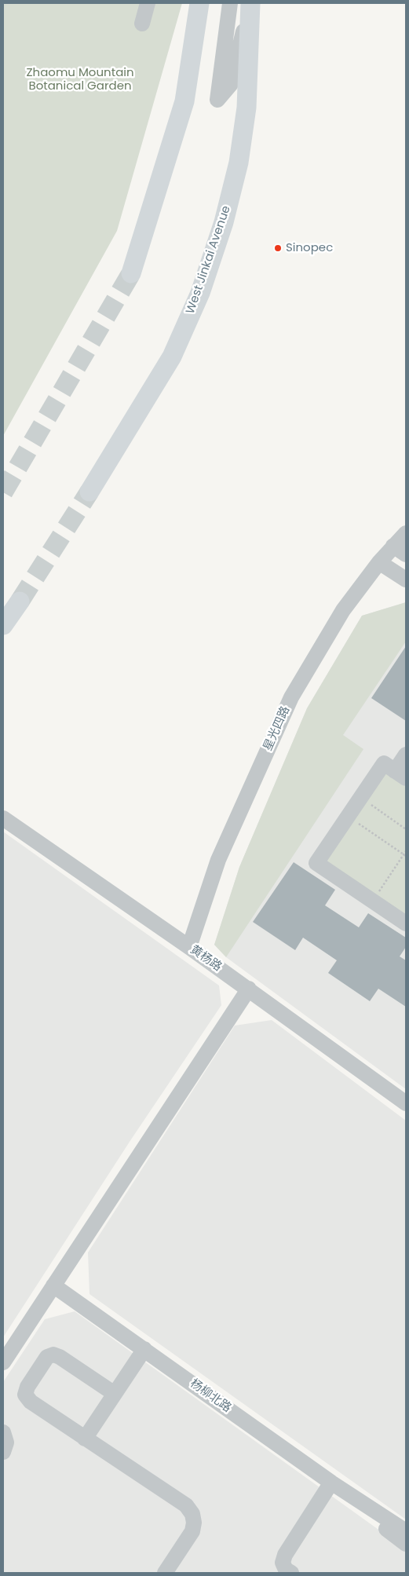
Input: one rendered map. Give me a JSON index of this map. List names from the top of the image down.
{
  "streets": {
    "main road": ["West Jinkai Avenue"],
    "street": ["星光四路", "黄杨路", "杨柳北路"]
  },
  "crossings": [
    ["星光四路", "黄杨路"]
  ],
  "parks": ["Zhaomu Mountain Botanical Garden"],
  "places": ["Sinopec"]
}
